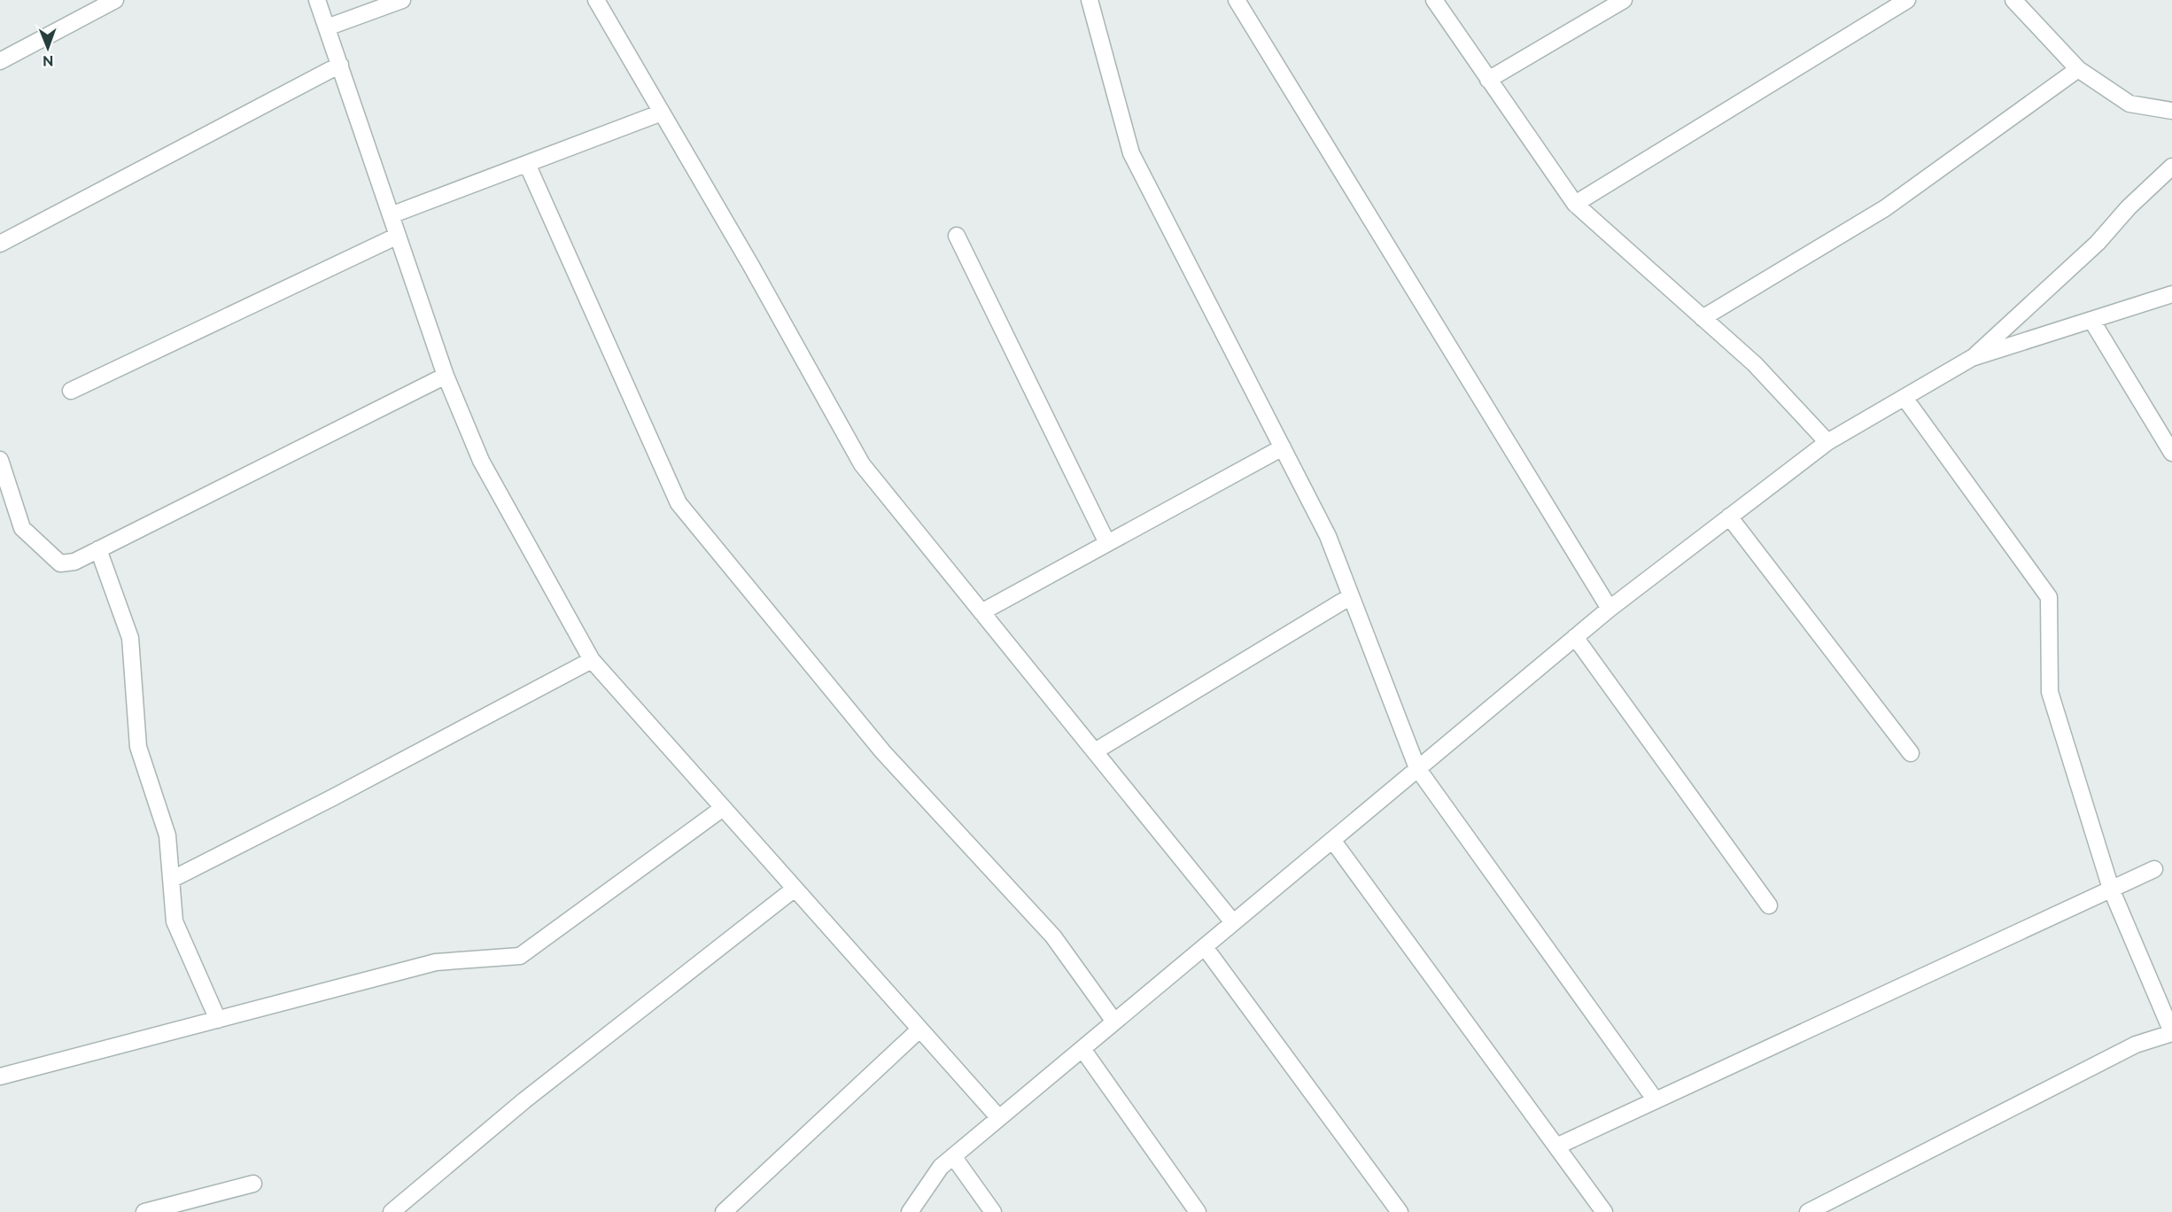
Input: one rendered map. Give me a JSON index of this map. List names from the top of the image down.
{
  "north": "bottom"
}
